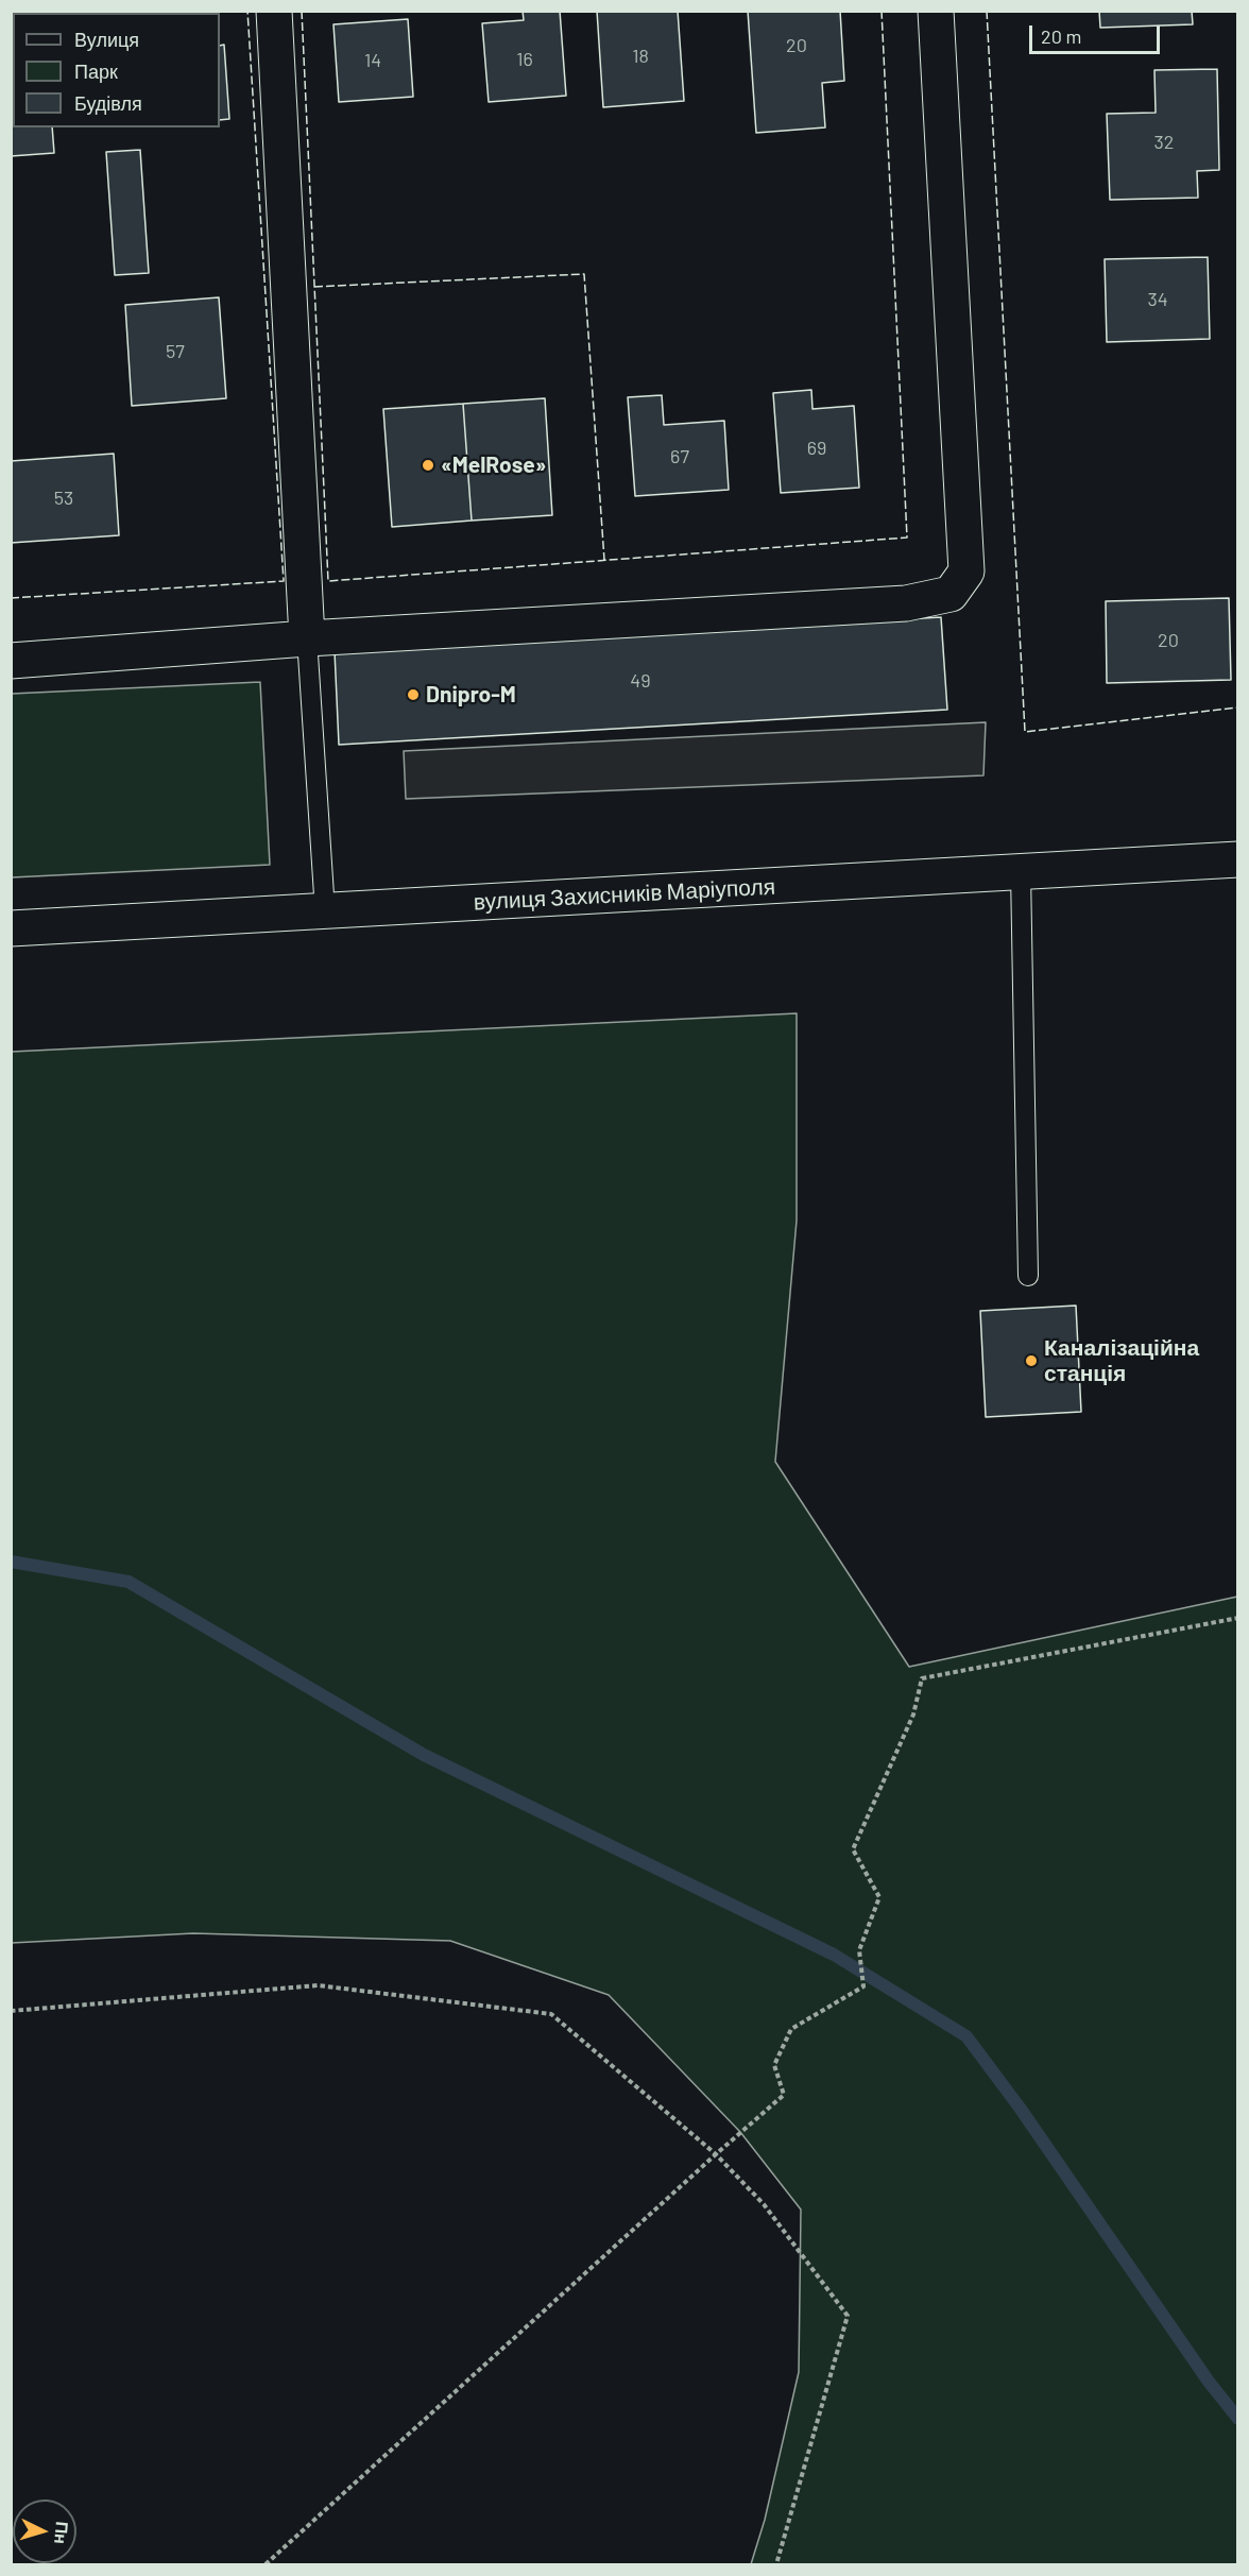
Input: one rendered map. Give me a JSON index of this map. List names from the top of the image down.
{
  "streets": {
    "street": ["вулиця Захисників Маріуполя"]
  },
  "places": ["«MelRose»", "Dnipro-M", "Каналізаційна станція"],
  "house_numbers": [
    "20",
    "18",
    "16",
    "14",
    "32",
    "34",
    "57",
    "69",
    "67",
    "53",
    "20",
    "49"
  ],
  "legend": ["Вулиця", "Парк", "Будівля"],
  "scale_bar": "20 m",
  "north": "right"
}
